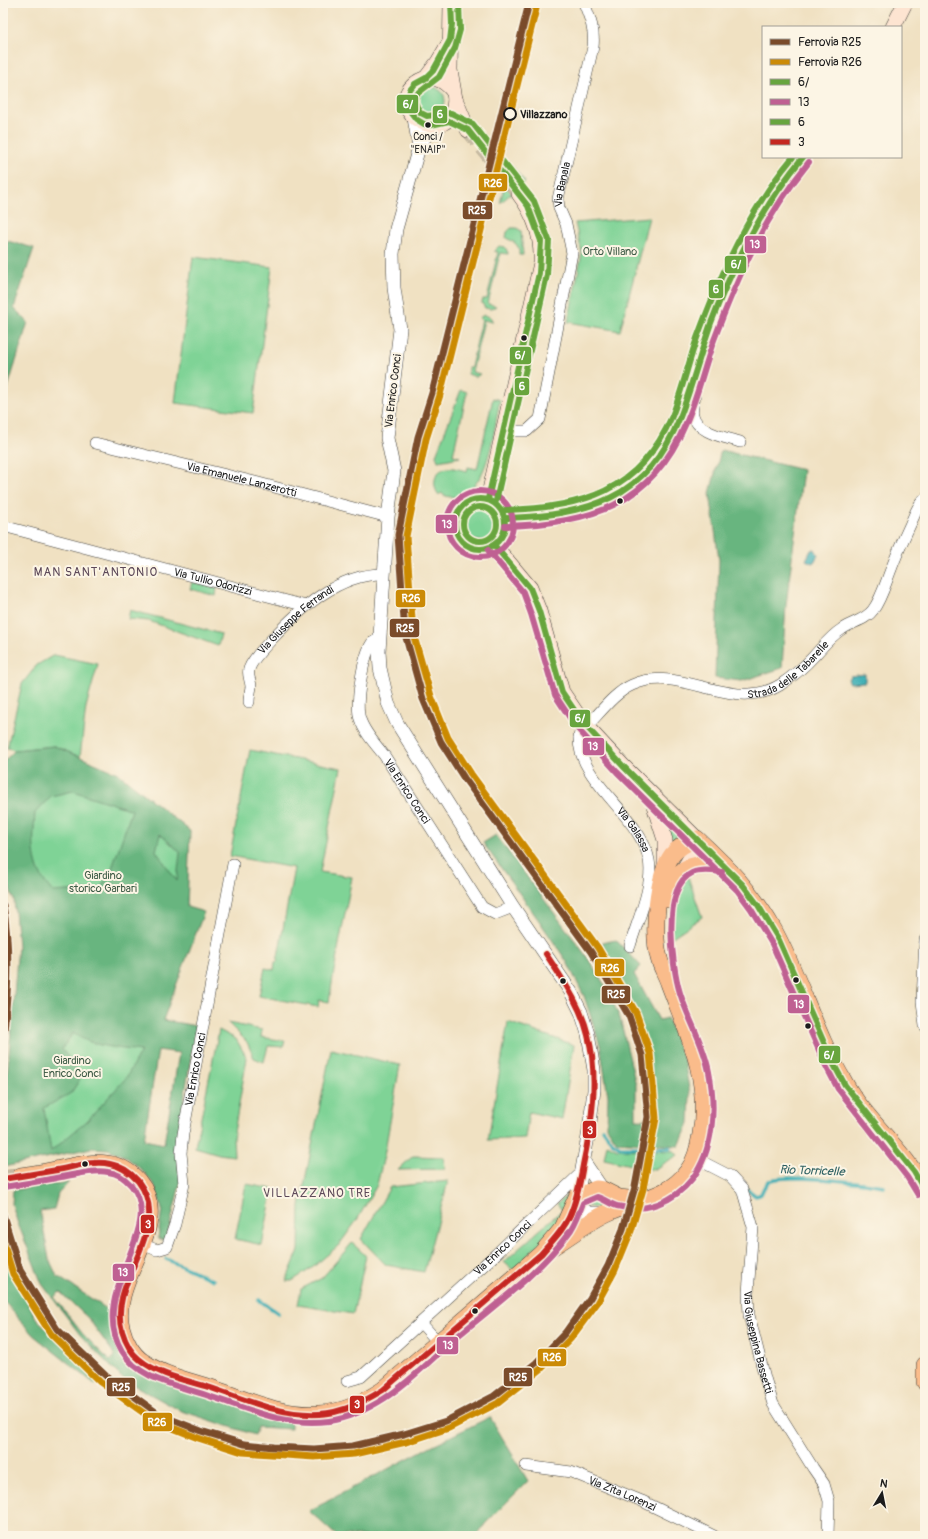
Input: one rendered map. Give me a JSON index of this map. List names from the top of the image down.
{
  "streets": {
    "main road": ["Via Enrico Conci"],
    "street": [
      "Via Banala",
      "Via Emanuele Lanzerotti",
      "Via Tullio Odorizzi",
      "Via Giuseppe Ferrandi",
      "Strada delle Tabarelle",
      "Via Galassa",
      "Via Giuseppina Bassetti",
      "Via Zita Lorenzi"
    ]
  },
  "crossings": [
    ["Via Enrico Conci", "Via Emanuele Lanzerotti"],
    ["Via Enrico Conci", "Via Giuseppe Ferrandi"],
    ["Via Tullio Odorizzi", "Via Giuseppe Ferrandi"],
    ["Strada delle Tabarelle", "Via Galassa"]
  ],
  "districts": ["MAN SANT'ANTONIO", "VILLAZZANO TRE"],
  "water": ["Rio Torricelle"],
  "parks": ["Orto Villano", "Giardino storico Garbari", "Giardino Enrico Conci"],
  "places": ["Villazzano", "Conci / \"ENAIP\""],
  "lines": [
    "rail line R25",
    "transit line 6/",
    "transit line 6",
    "rail line R26",
    "transit line 13",
    "transit line 3"
  ],
  "legend": [
    "Ferrovia R25",
    "Ferrovia R26",
    "6/",
    "13",
    "6",
    "3"
  ],
  "north": "top"
}
